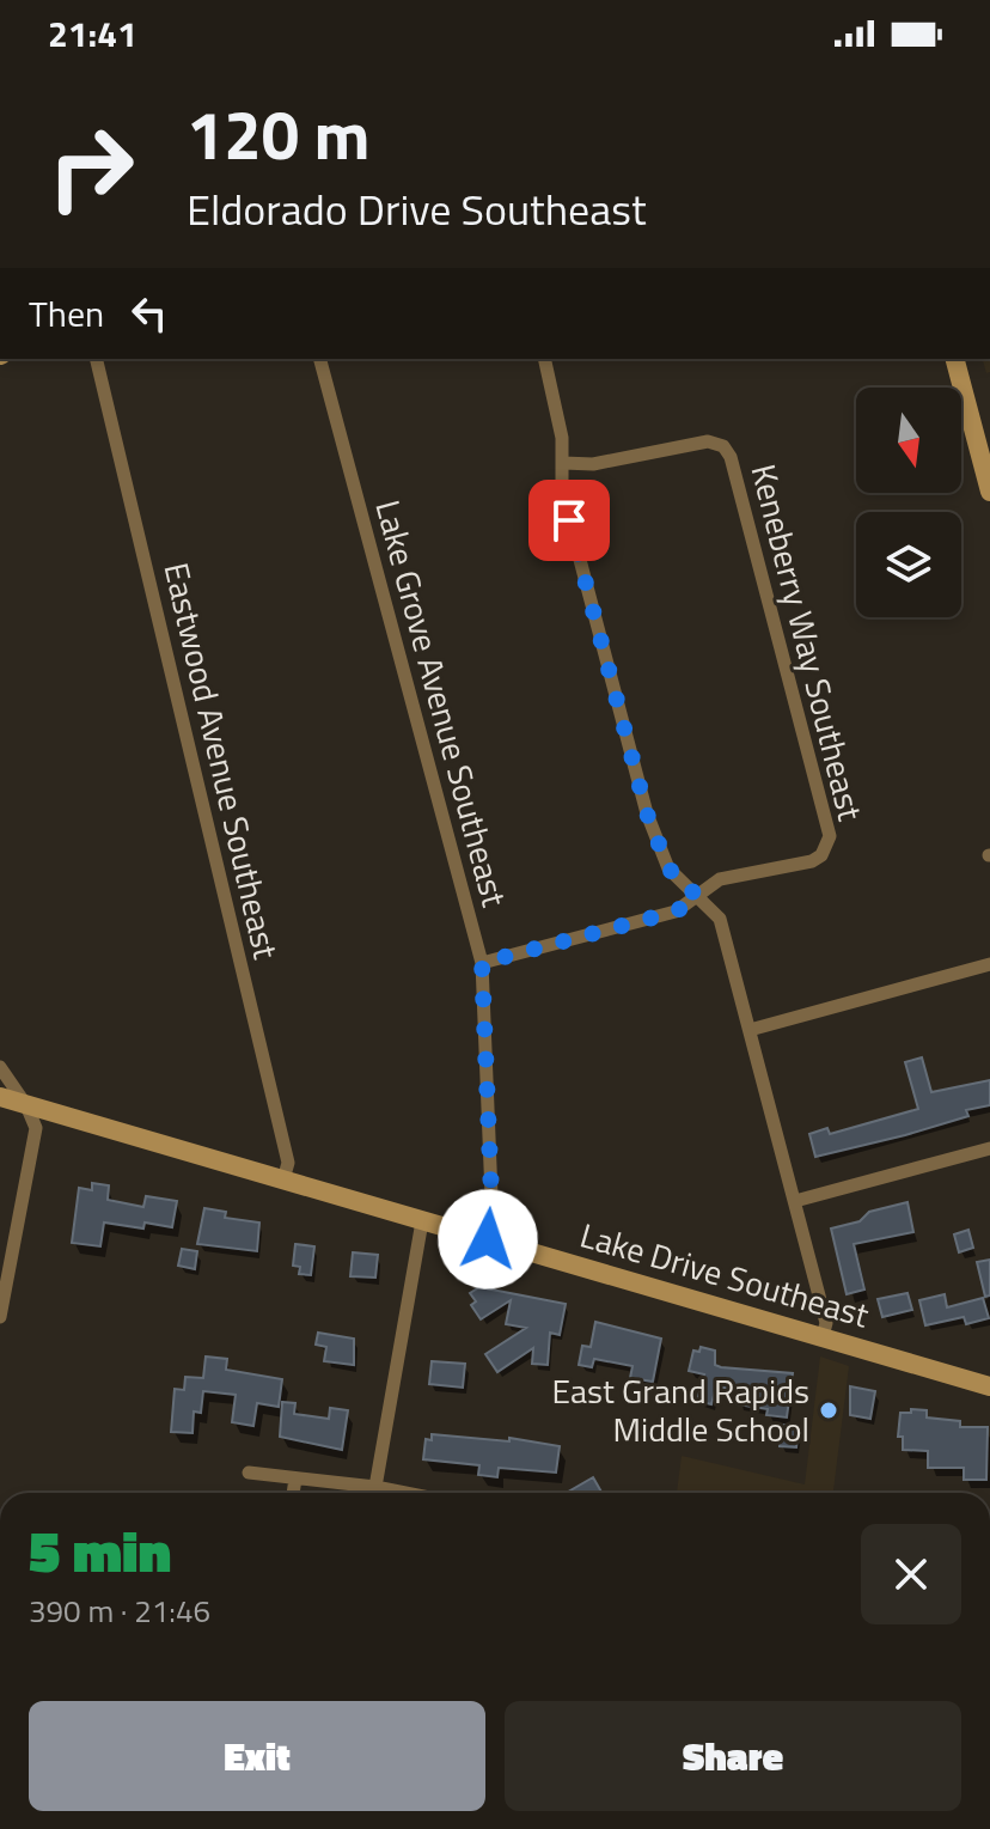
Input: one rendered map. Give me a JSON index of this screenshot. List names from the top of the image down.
{
  "streets": {
    "main road": ["Lake Drive Southeast"],
    "street": ["Keneberry Way Southeast", "Lake Grove Avenue Southeast", "Eastwood Avenue Southeast"]
  },
  "crossings": [
    ["Lake Grove Avenue Southeast", "Lake Drive Southeast"],
    ["Eastwood Avenue Southeast", "Lake Drive Southeast"]
  ],
  "places": ["East Grand Rapids Middle School"],
  "north": "bottom",
  "page": {
    "status": "21:41",
    "turn": ["120 m", "Eldorado Drive Southeast"],
    "then": "Then",
    "heading": ["5 min", "390 m · 21:46"],
    "buttons": ["Exit", "Share"]
  }
}
